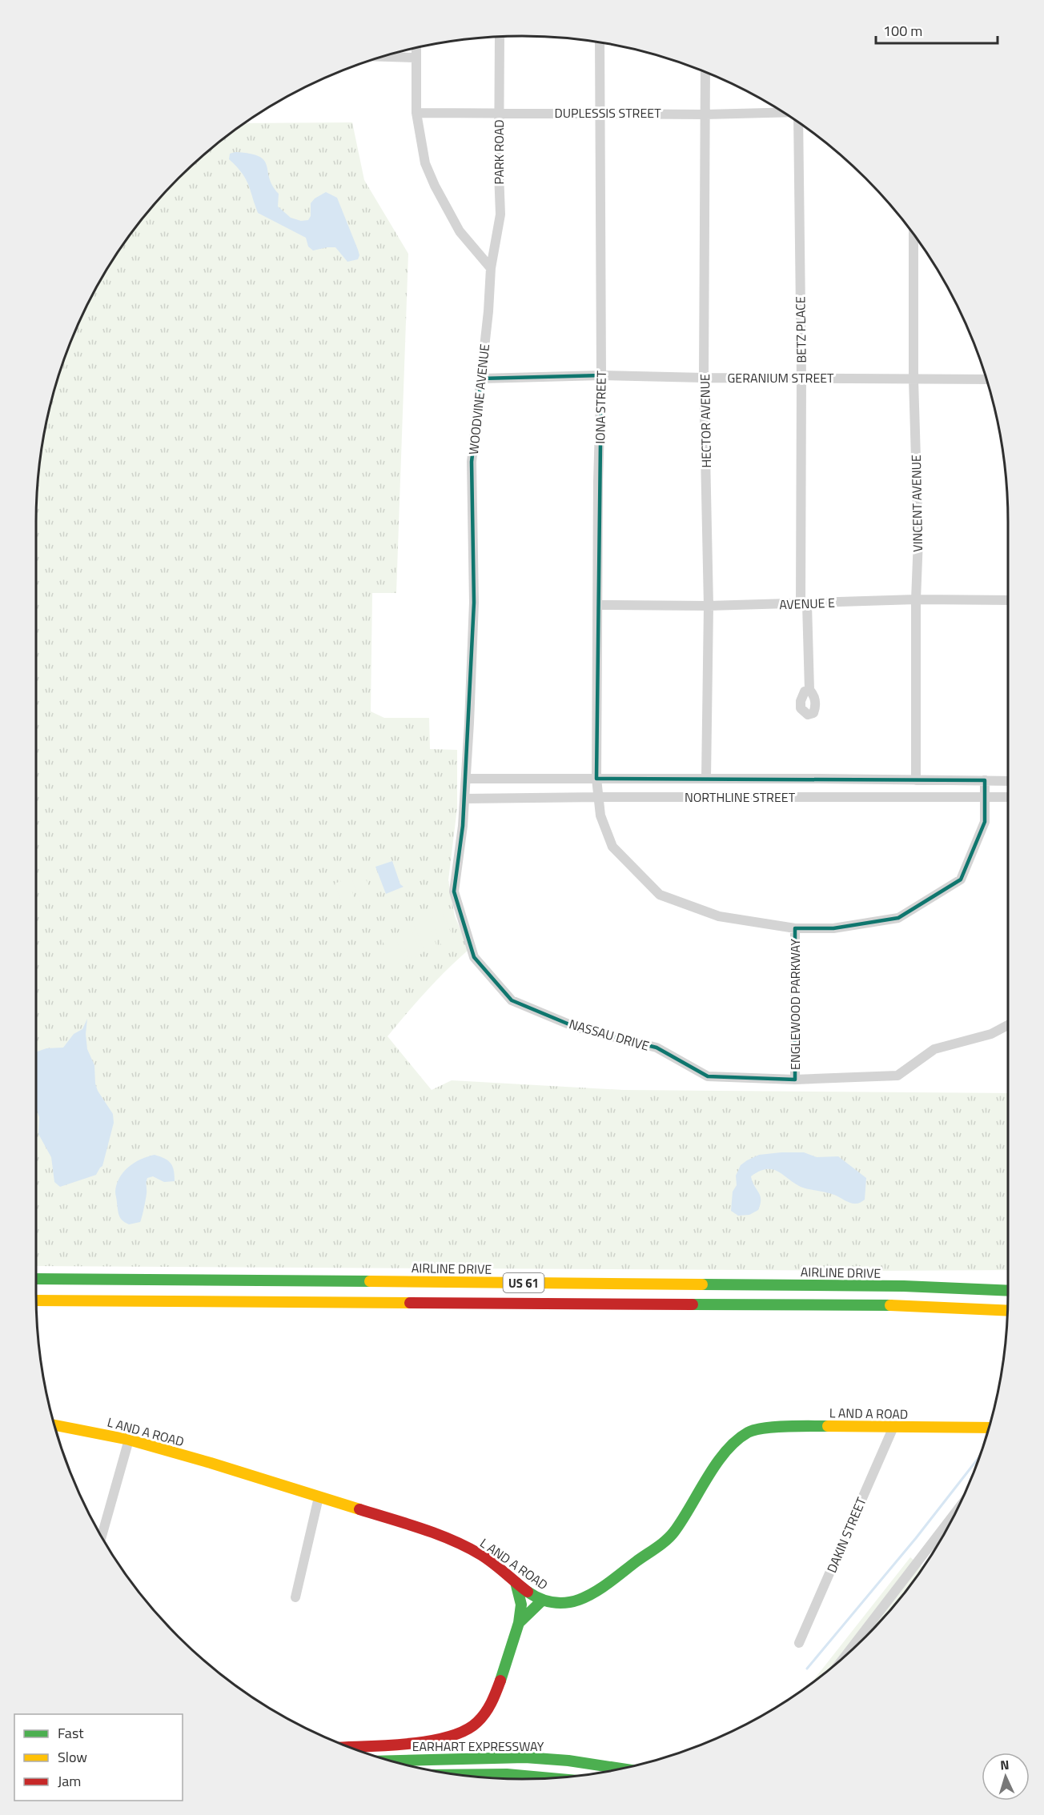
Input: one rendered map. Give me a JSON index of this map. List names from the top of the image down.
{
  "streets": {
    "main road": [
      "AIRLINE DRIVE",
      "US 61",
      "L AND A ROAD",
      "EARHART EXPRESSWAY"
    ],
    "street": [
      "DUPLESSIS STREET",
      "PARK ROAD",
      "BETZ PLACE",
      "GERANIUM STREET",
      "WOODVINE AVENUE",
      "IONA STREET",
      "HECTOR AVENUE",
      "VINCENT AVENUE",
      "AVENUE E",
      "NORTHLINE STREET",
      "ENGLEWOOD PARKWAY",
      "NASSAU DRIVE",
      "DAKIN STREET"
    ]
  },
  "crossings": [
    ["DUPLESSIS STREET", "PARK ROAD"],
    ["DUPLESSIS STREET", "IONA STREET"],
    ["DUPLESSIS STREET", "HECTOR AVENUE"],
    ["PARK ROAD", "WOODVINE AVENUE"],
    ["BETZ PLACE", "GERANIUM STREET"],
    ["BETZ PLACE", "AVENUE E"],
    ["GERANIUM STREET", "WOODVINE AVENUE"],
    ["GERANIUM STREET", "IONA STREET"],
    ["GERANIUM STREET", "HECTOR AVENUE"],
    ["GERANIUM STREET", "VINCENT AVENUE"],
    ["WOODVINE AVENUE", "NORTHLINE STREET"],
    ["WOODVINE AVENUE", "NASSAU DRIVE"],
    ["IONA STREET", "AVENUE E"],
    ["IONA STREET", "NORTHLINE STREET"],
    ["IONA STREET", "ENGLEWOOD PARKWAY"],
    ["HECTOR AVENUE", "AVENUE E"],
    ["HECTOR AVENUE", "NORTHLINE STREET"],
    ["VINCENT AVENUE", "AVENUE E"],
    ["VINCENT AVENUE", "NORTHLINE STREET"],
    ["NORTHLINE STREET", "NASSAU DRIVE"],
    ["ENGLEWOOD PARKWAY", "NASSAU DRIVE"],
    ["L AND A ROAD", "DAKIN STREET"]
  ],
  "legend": ["Fast", "Slow", "Jam"],
  "scale_bar": "100 m",
  "north": "top"
}
